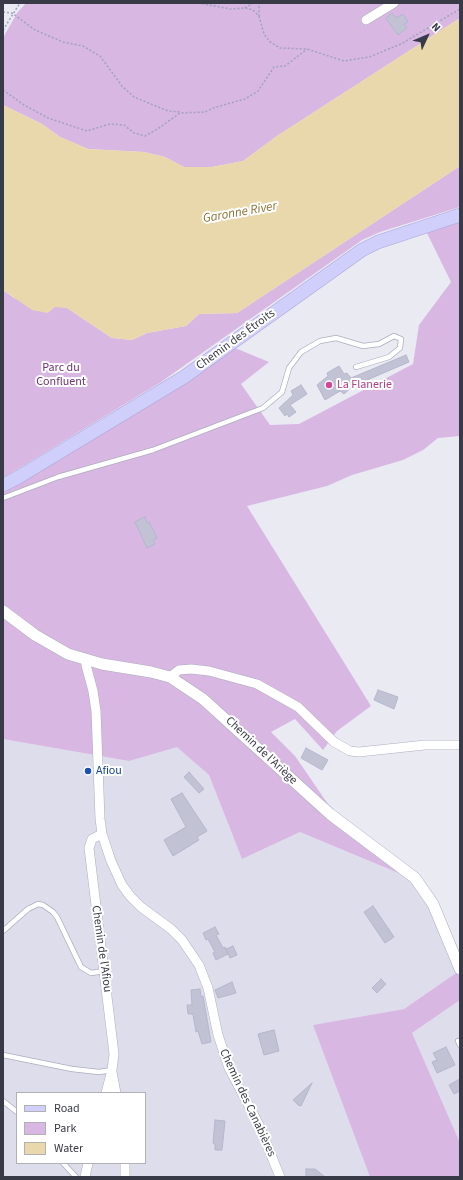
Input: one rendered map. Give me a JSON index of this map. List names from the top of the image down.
{
  "streets": {
    "main road": ["Chemin des Étroits"],
    "street": ["Chemin de l'Ariège", "Chemin de l'Afiou", "Chemin des Canabières"]
  },
  "crossings": [
    ["Chemin de l'Ariège", "Chemin des Canabières"],
    ["Chemin de l'Afiou", "Chemin des Canabières"]
  ],
  "water": ["Garonne River"],
  "parks": ["Parc du Confluent"],
  "places": ["La Flanerie", "Afiou"],
  "legend": ["Road", "Park", "Water"],
  "north": "top right"
}
